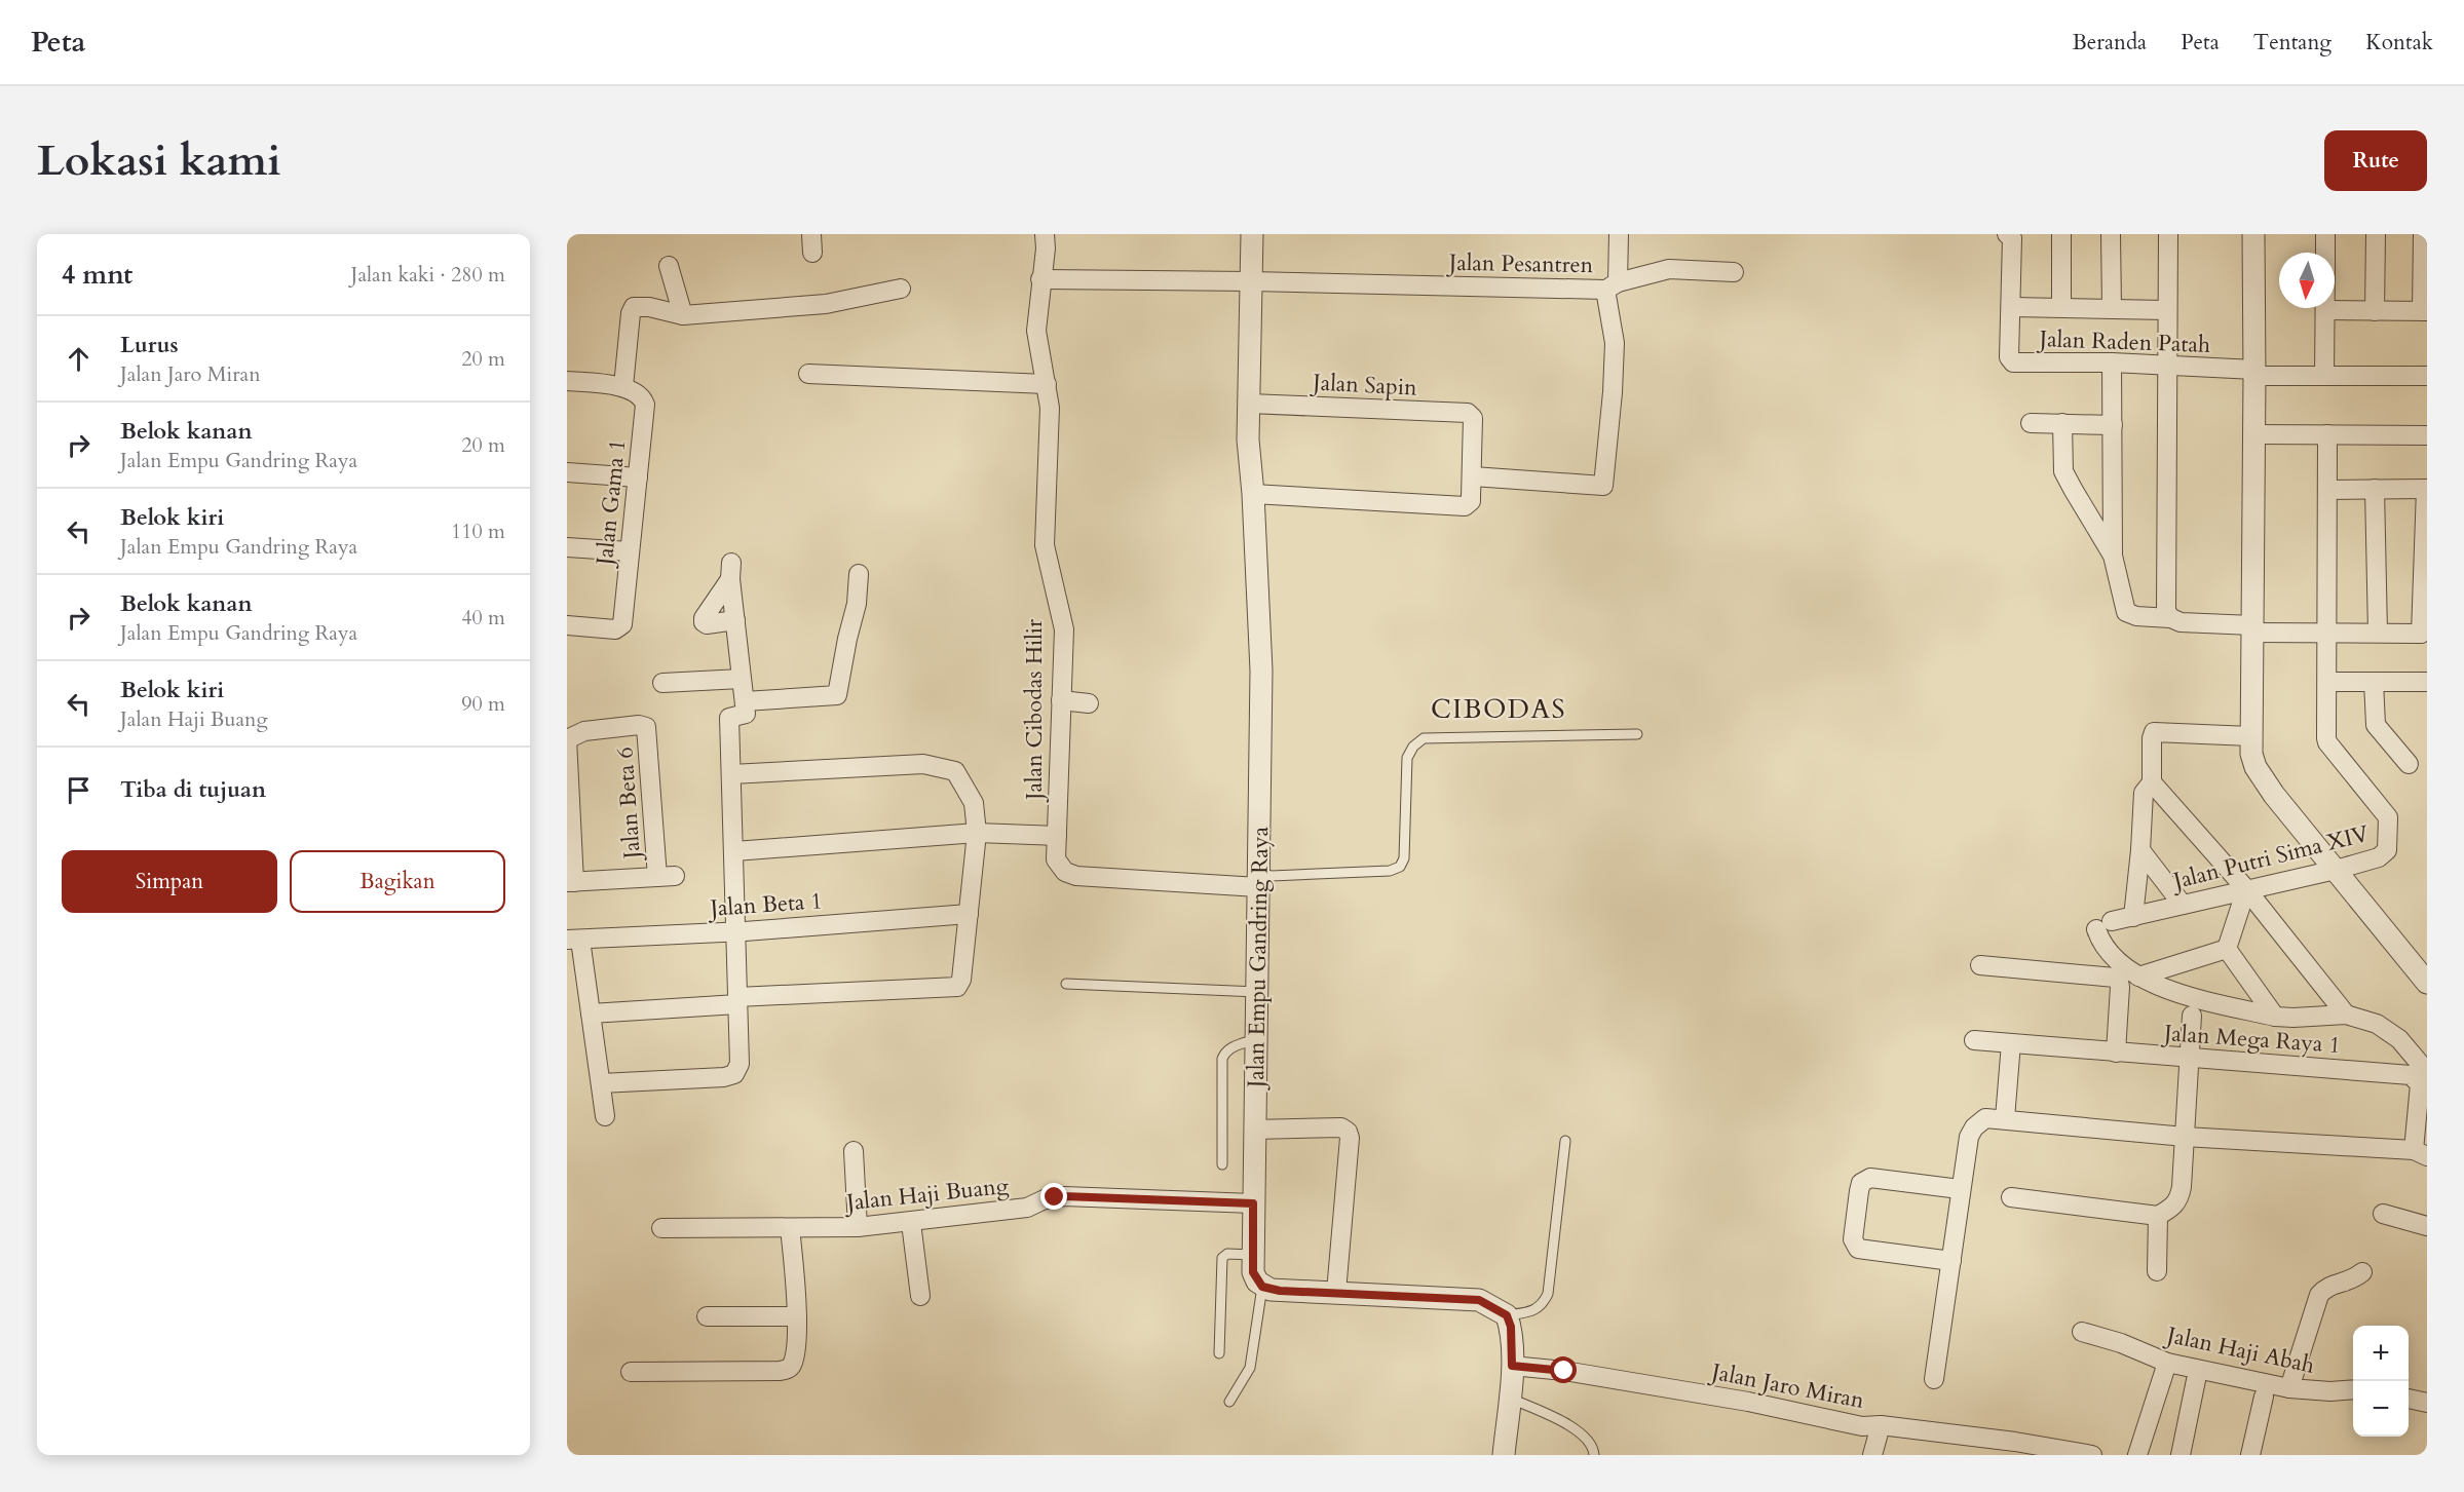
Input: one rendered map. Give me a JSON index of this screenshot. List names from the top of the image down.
{
  "streets": {
    "street": [
      "Jalan Pesantren",
      "Jalan Raden Patah",
      "Jalan Sapin",
      "Jalan Gama 1",
      "Jalan Cibodas Hilir",
      "Jalan Beta 6",
      "Jalan Putri Sima XIV",
      "Jalan Beta 1",
      "Jalan Empu Gandring Raya",
      "Jalan Mega Raya 1",
      "Jalan Haji Buang",
      "Jalan Haji Abah",
      "Jalan Jaro Miran"
    ]
  },
  "crossings": [
    ["Jalan Pesantren", "Jalan Empu Gandring Raya"],
    ["Jalan Sapin", "Jalan Empu Gandring Raya"],
    ["Jalan Cibodas Hilir", "Jalan Empu Gandring Raya"],
    ["Jalan Empu Gandring Raya", "Jalan Haji Buang"]
  ],
  "districts": ["CIBODAS"],
  "north": "bottom",
  "page": {
    "header": "Peta",
    "nav": [
      "Beranda",
      "Peta",
      "Tentang",
      "Kontak"
    ],
    "buttons": [
      "Rute",
      ["Simpan", "Bagikan"]
    ],
    "title": "Lokasi kami",
    "heading": ["4 mnt", "Jalan kaki · 280 m"],
    "list": [
      ["Lurus", "Jalan Jaro Miran", "20 m"],
      ["Belok kanan", "Jalan Empu Gandring Raya", "20 m"],
      ["Belok kiri", "Jalan Empu Gandring Raya", "110 m"],
      ["Belok kanan", "Jalan Empu Gandring Raya", "40 m"],
      ["Belok kiri", "Jalan Haji Buang", "90 m"],
      "Tiba di tujuan"
    ],
    "map_buttons": ["+", "−"]
  }
}
